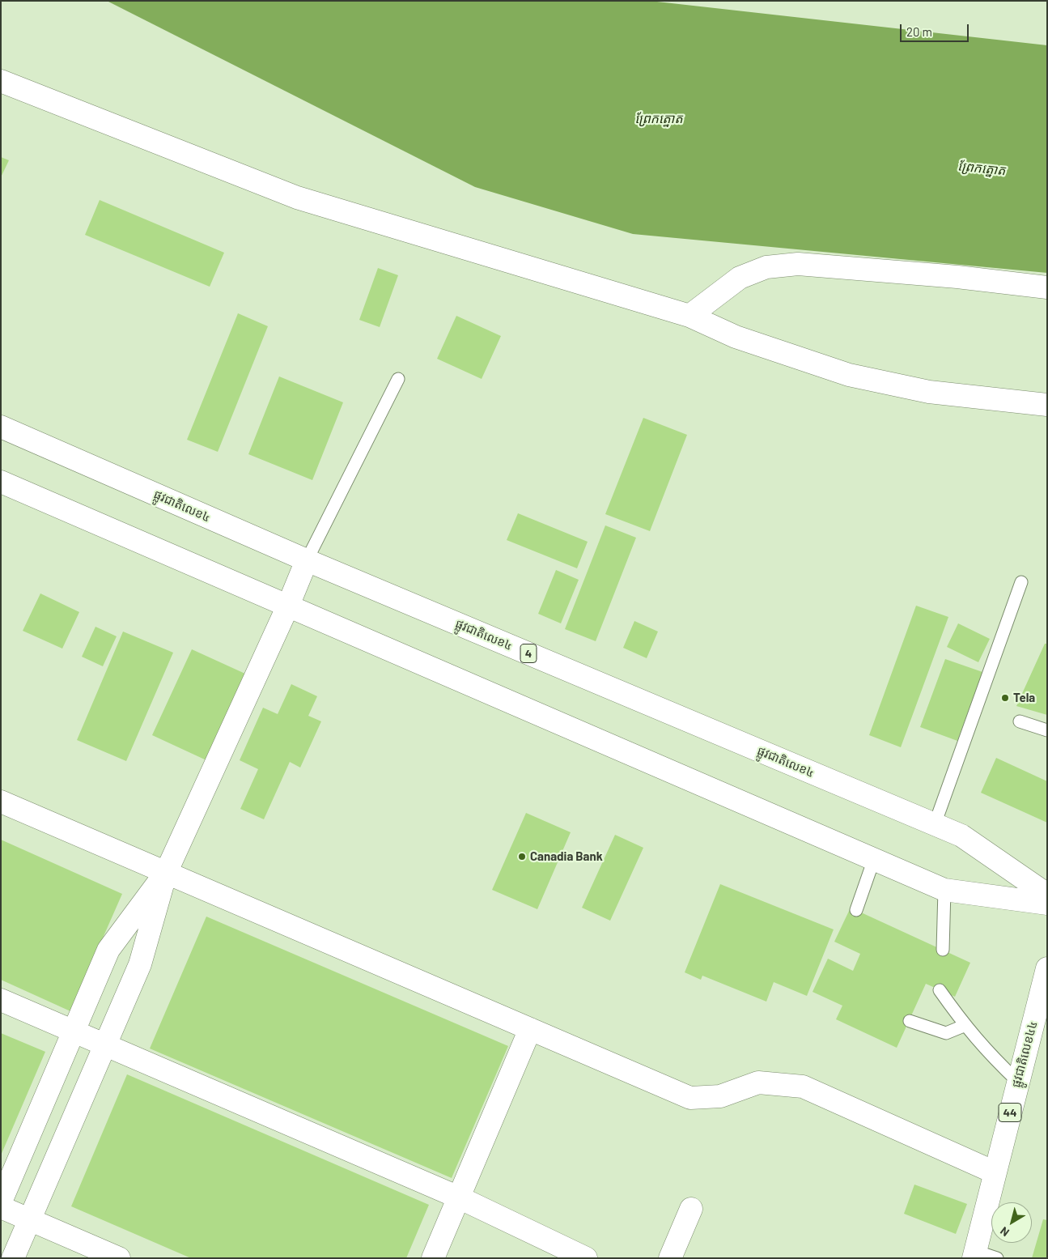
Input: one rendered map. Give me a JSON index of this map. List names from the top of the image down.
{
  "streets": {
    "main road": [
      "ផ្លូវជាតិលេខ៤",
      "4",
      "ផ្លូវជាតិលេខ៤៤",
      "44"
    ]
  },
  "water": ["ព្រែកត្នោត"],
  "places": ["Tela", "Canadia Bank"],
  "scale_bar": "20 m",
  "north": "bottom left"
}
